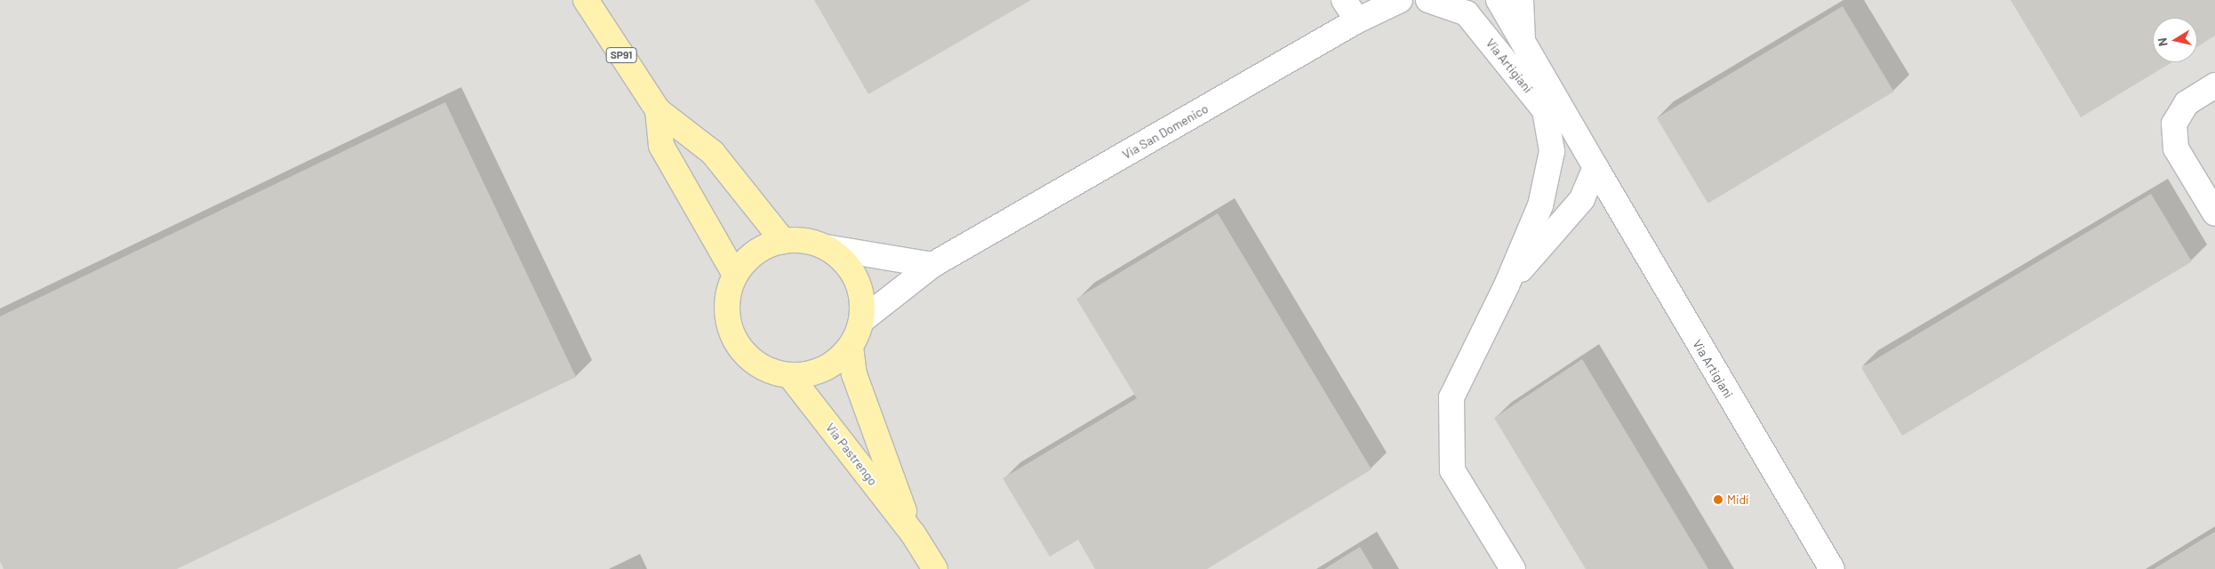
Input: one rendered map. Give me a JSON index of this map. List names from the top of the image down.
{
  "streets": {
    "main road": ["SP91", "Via Pastrengo"],
    "street": ["Via Artigiani", "Via San Domenico"]
  },
  "crossings": [
    ["Via San Domenico", "Via Pastrengo"]
  ],
  "places": ["Midí"],
  "north": "left"
}
